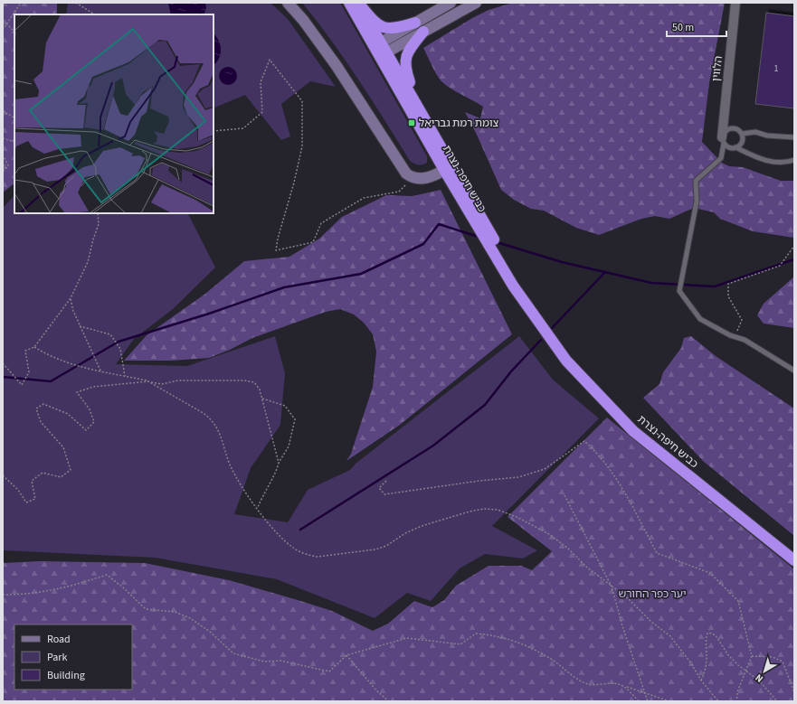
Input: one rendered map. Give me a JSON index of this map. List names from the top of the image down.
{
  "streets": {
    "highway": ["כביש חיפה-נצרת"],
    "street": ["הלווין"]
  },
  "parks": ["יער כפר החורש"],
  "places": {
    "transit": ["צומת רמת גבריאל"]
  },
  "house_numbers": ["1"],
  "legend": ["Road", "Park", "Building"],
  "scale_bar": "50 m",
  "north": "bottom left"
}
